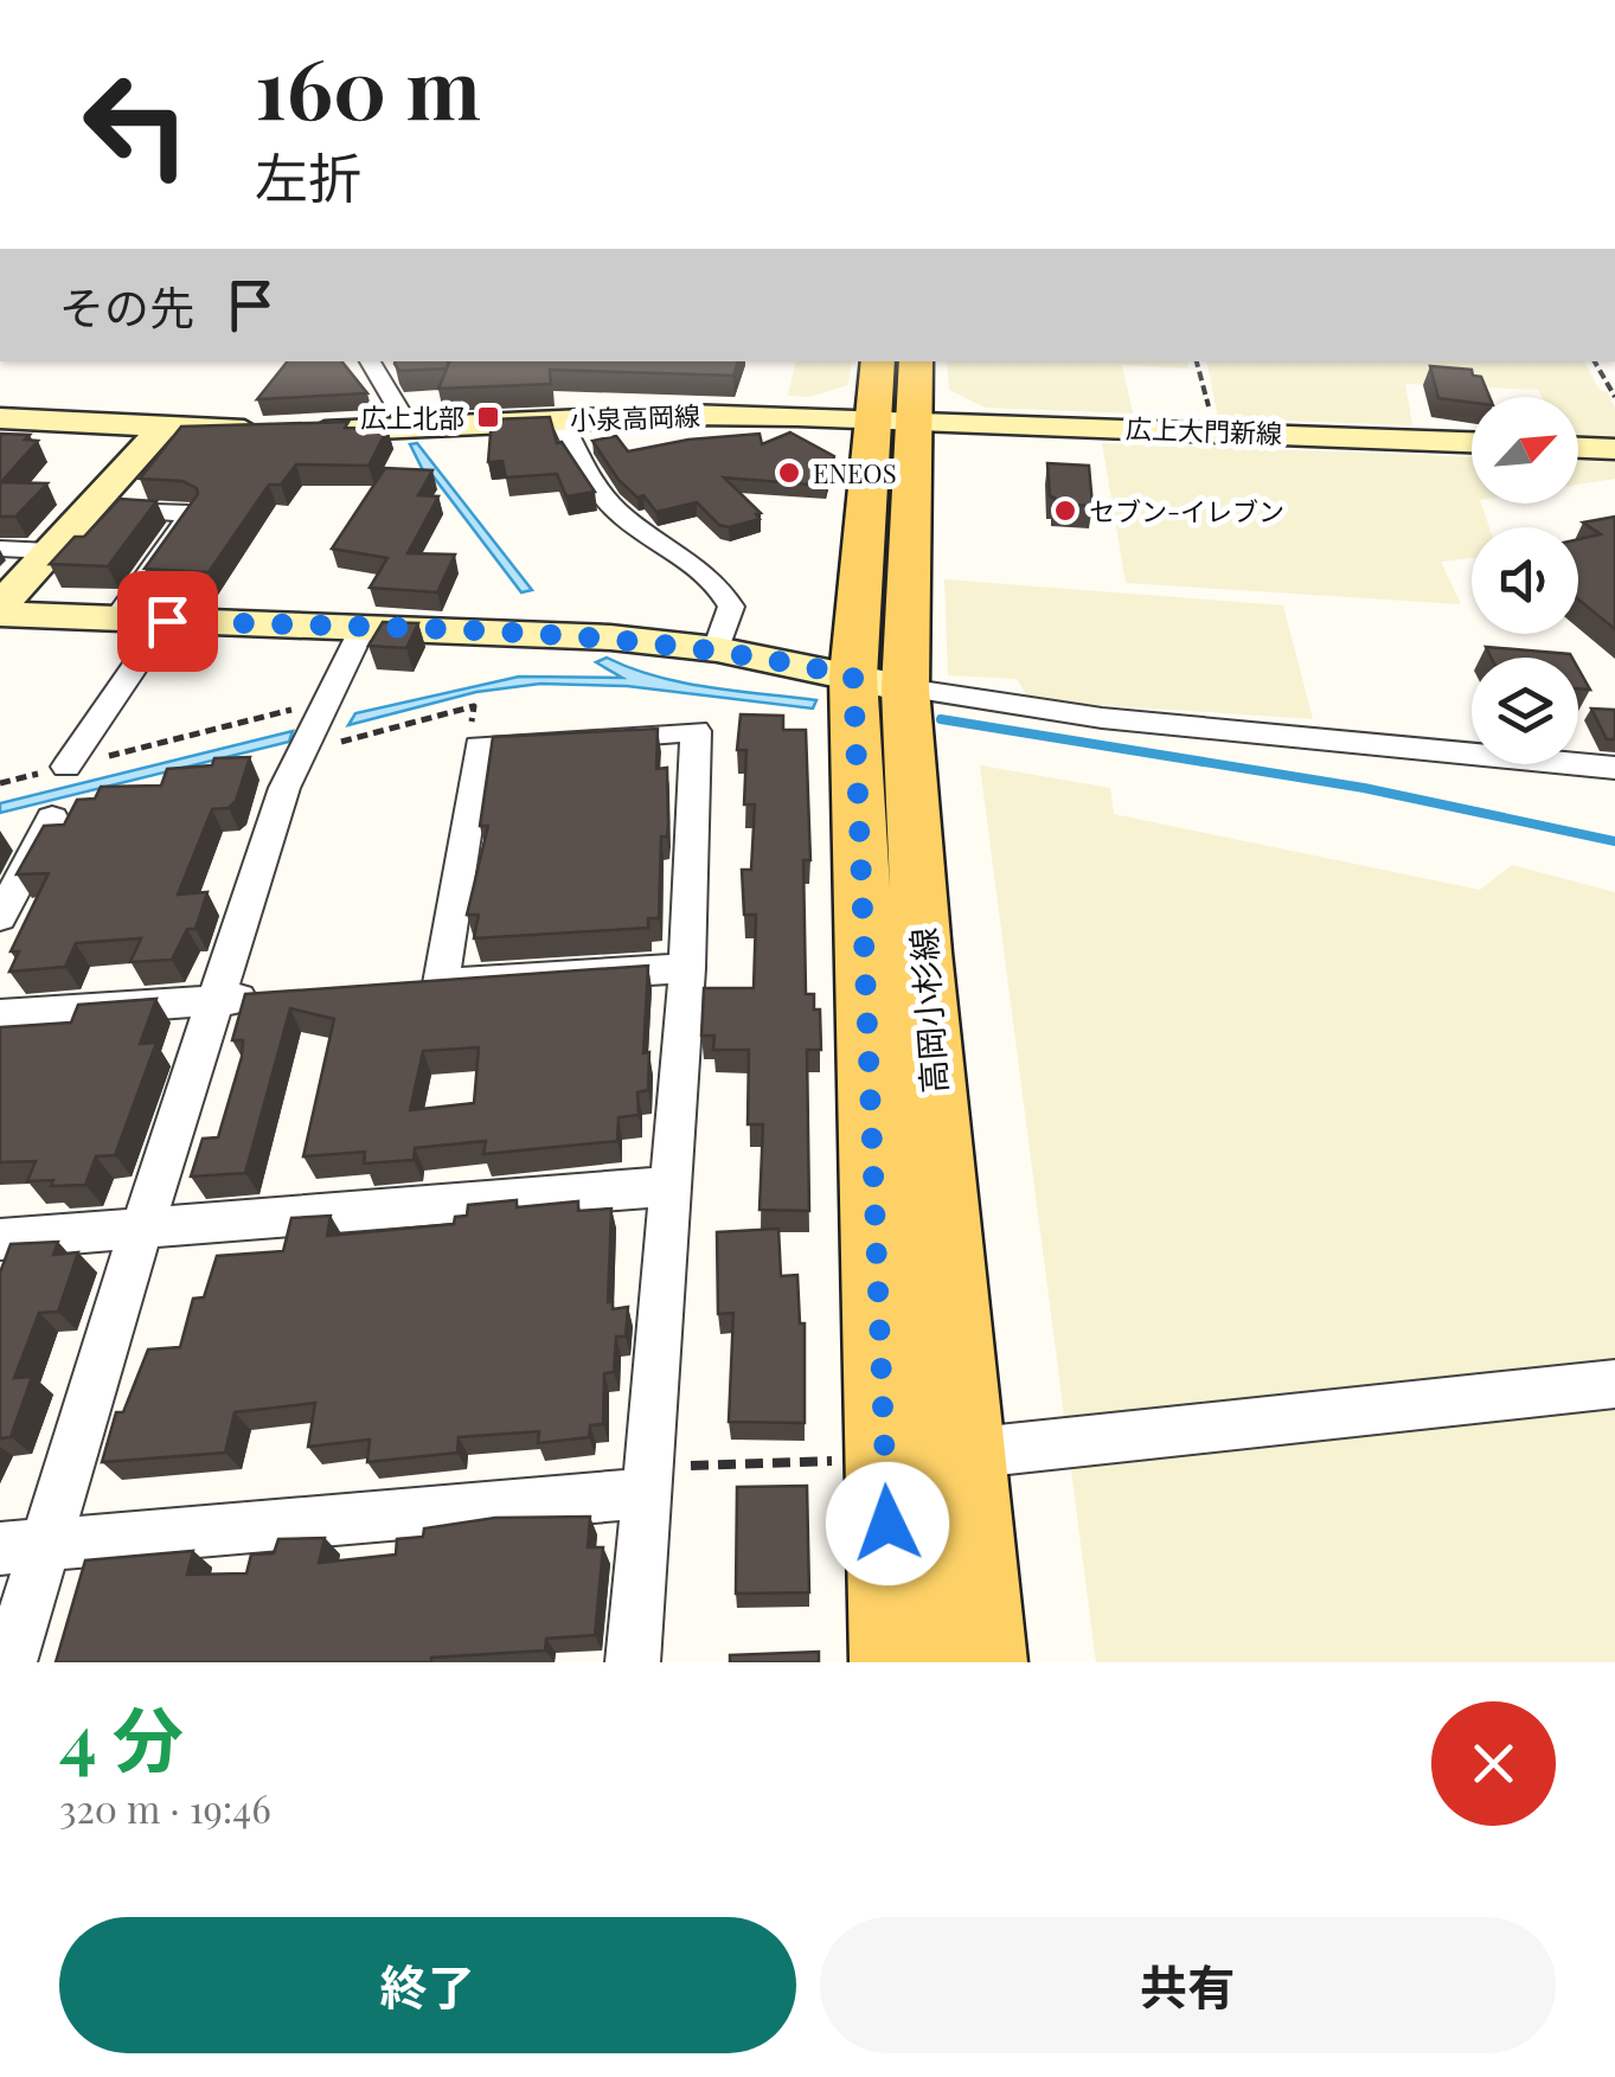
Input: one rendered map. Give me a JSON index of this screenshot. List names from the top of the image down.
{
  "streets": {
    "main road": ["小泉高岡線", "広上大門新線", "高岡小杉線"]
  },
  "crossings": [
    ["小泉高岡線", "広上大門新線"],
    ["小泉高岡線", "高岡小杉線"],
    ["広上大門新線", "高岡小杉線"]
  ],
  "places": {
    "transit": ["広上北部"],
    "other": ["ENEOS", "セブン-イレブン"]
  },
  "north": "top right",
  "page": {
    "turn": ["160 m", "左折"],
    "then": "その先",
    "heading": ["4 分", "320 m · 19:46"],
    "buttons": ["終了", "共有"]
  }
}
